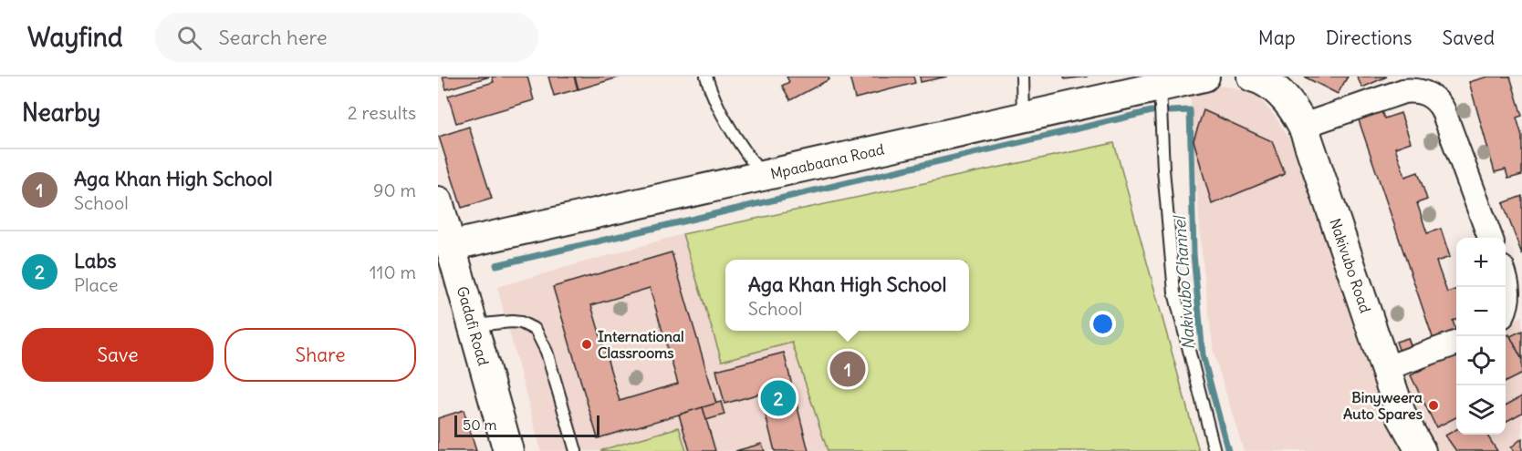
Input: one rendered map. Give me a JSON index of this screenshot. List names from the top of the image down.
{
  "streets": {
    "street": ["Mpaabaana Road", "Nakivubo Road", "Gadafi Road"]
  },
  "crossings": [
    ["Mpaabaana Road", "Gadafi Road"]
  ],
  "water": ["Nakivubo Channel"],
  "places": ["International Classrooms", "Binyweera Auto Spares"],
  "scale_bar": "50 m",
  "page": {
    "header": "Wayfind",
    "search": "Search here",
    "nav": ["Map", "Directions", "Saved"],
    "heading": ["Nearby", "2 results"],
    "list": [
      {
        "mark": "1",
        "name": "Aga Khan High School",
        "note": "School",
        "value": "90 m"
      },
      {
        "mark": "2",
        "name": "Labs",
        "note": "Place",
        "value": "110 m"
      }
    ],
    "map_buttons": ["+", "−"],
    "popup": ["Aga Khan High School", "School"],
    "buttons": ["Save", "Share"],
    "pins": ["1", "2"],
    "scale": "50 m"
  }
}
